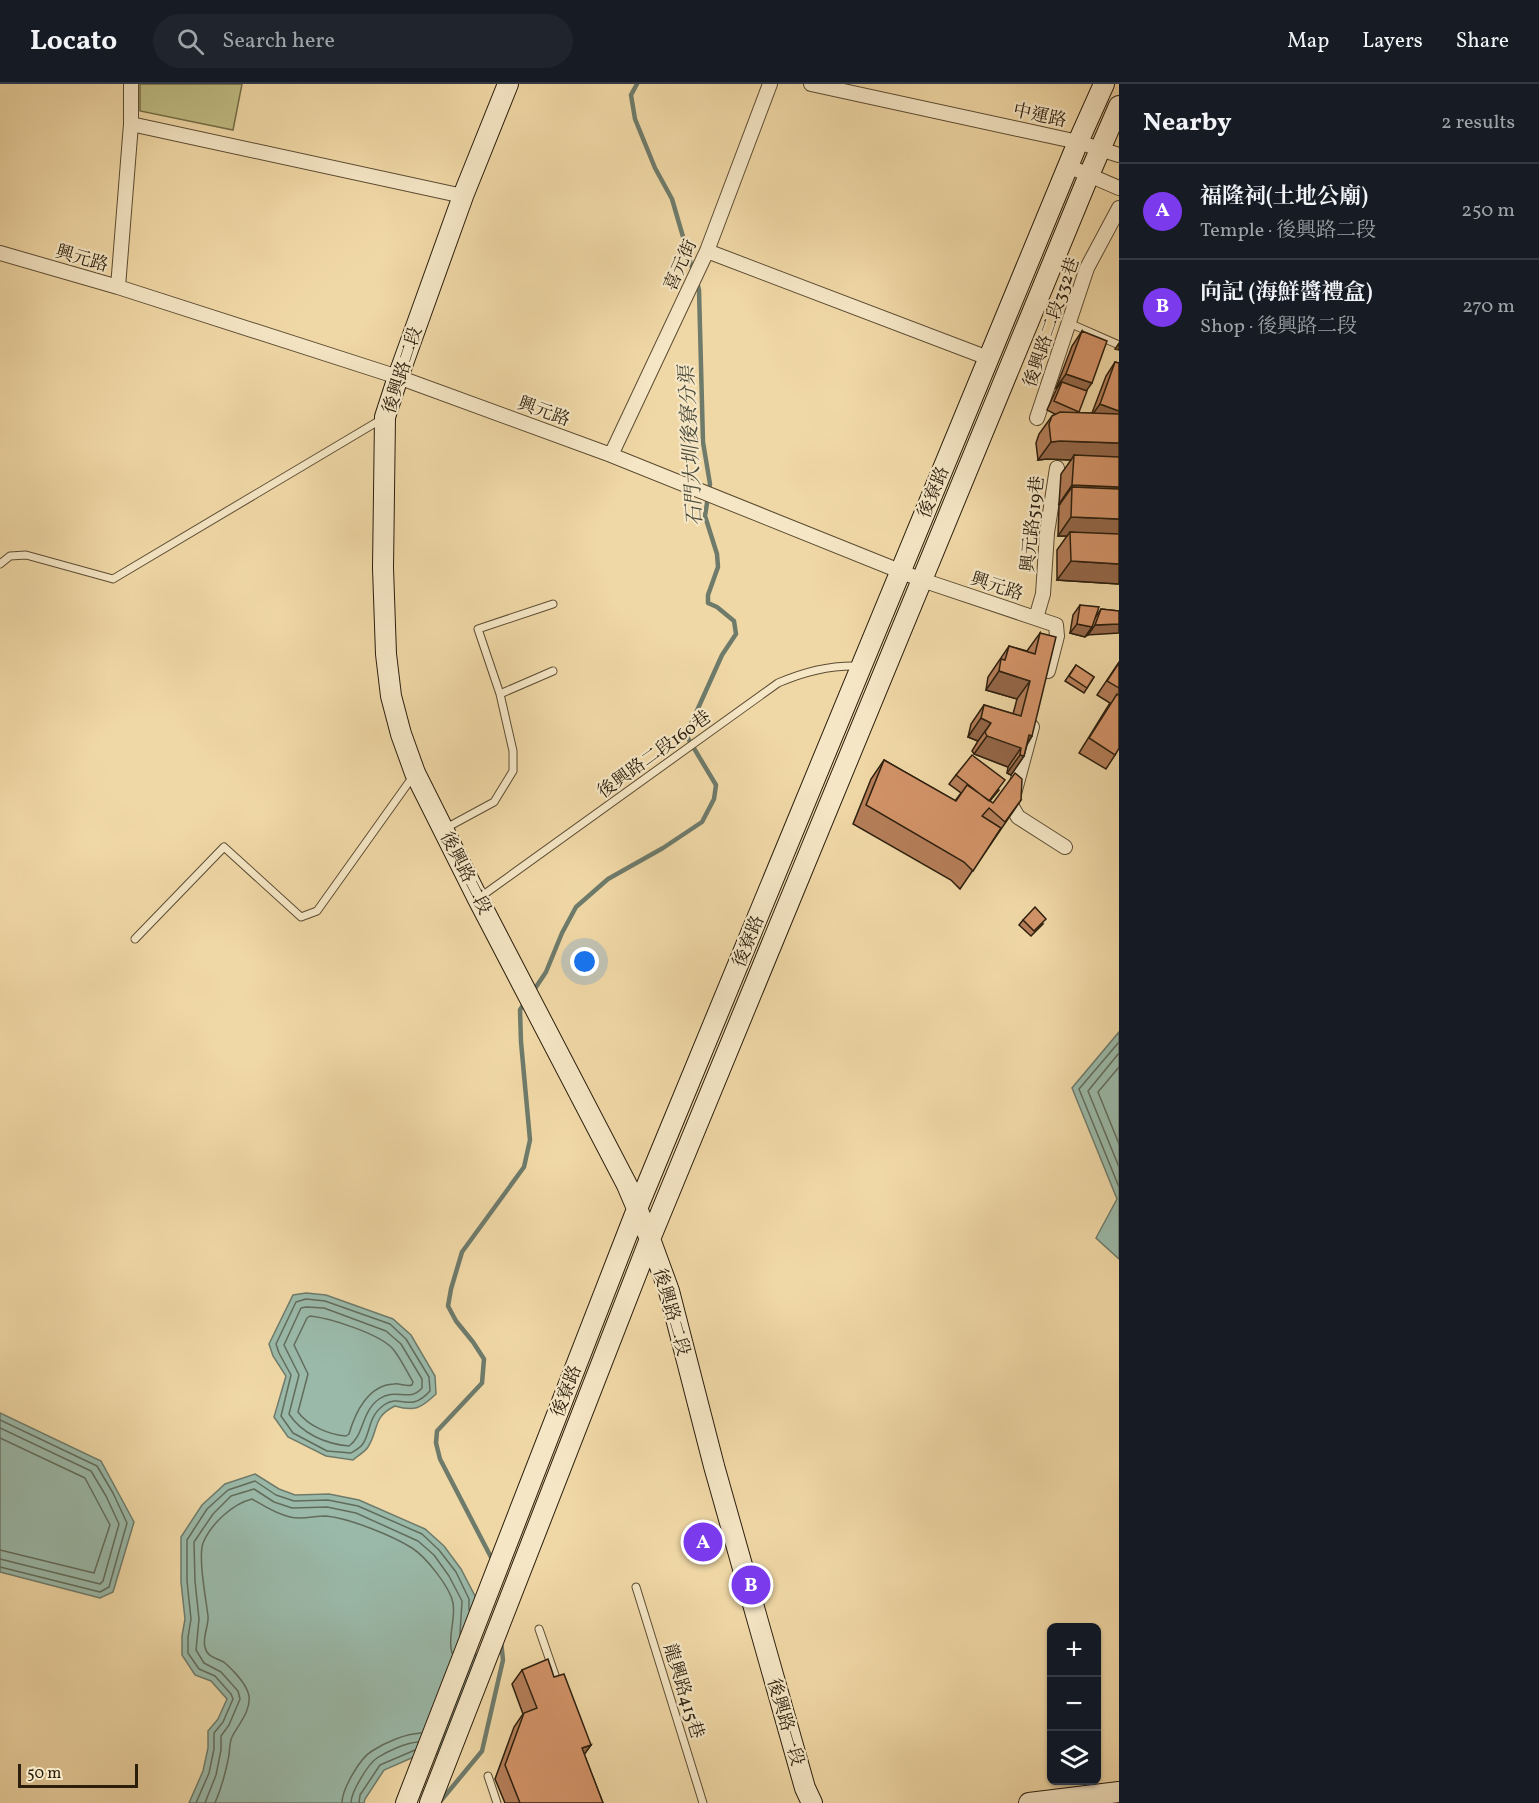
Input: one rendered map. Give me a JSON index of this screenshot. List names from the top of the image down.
{
  "streets": {
    "street": [
      "中運路",
      "興元路",
      "喜元街",
      "後興路二段332巷",
      "後興路二段",
      "後寮路",
      "興元路519巷",
      "後興路一段"
    ],
    "lane": ["後興路二段160巷", "龍興路415巷"]
  },
  "crossings": [
    ["中運路", "後寮路"],
    ["興元路", "喜元街"],
    ["興元路", "後興路二段"],
    ["興元路", "後寮路"],
    ["興元路", "興元路519巷"],
    ["後興路二段", "後寮路"],
    ["後興路二段", "後興路二段160巷"],
    ["後興路二段", "後興路一段"],
    ["後寮路", "後興路二段160巷"]
  ],
  "water": ["石門大圳後寮分渠"],
  "scale_bar": "50 m",
  "page": {
    "header": "Locato",
    "search": "Search here",
    "nav": ["Map", "Layers", "Share"],
    "heading": ["Nearby", "2 results"],
    "list": [
      {
        "mark": "A",
        "name": "福隆祠(土地公廟)",
        "note": "Temple · 後興路二段",
        "value": "250 m"
      },
      {
        "mark": "B",
        "name": "向記 (海鮮醬禮盒)",
        "note": "Shop · 後興路二段",
        "value": "270 m"
      }
    ],
    "pins": ["A", "B"],
    "map_buttons": ["+", "−"],
    "scale": "50 m"
  }
}
